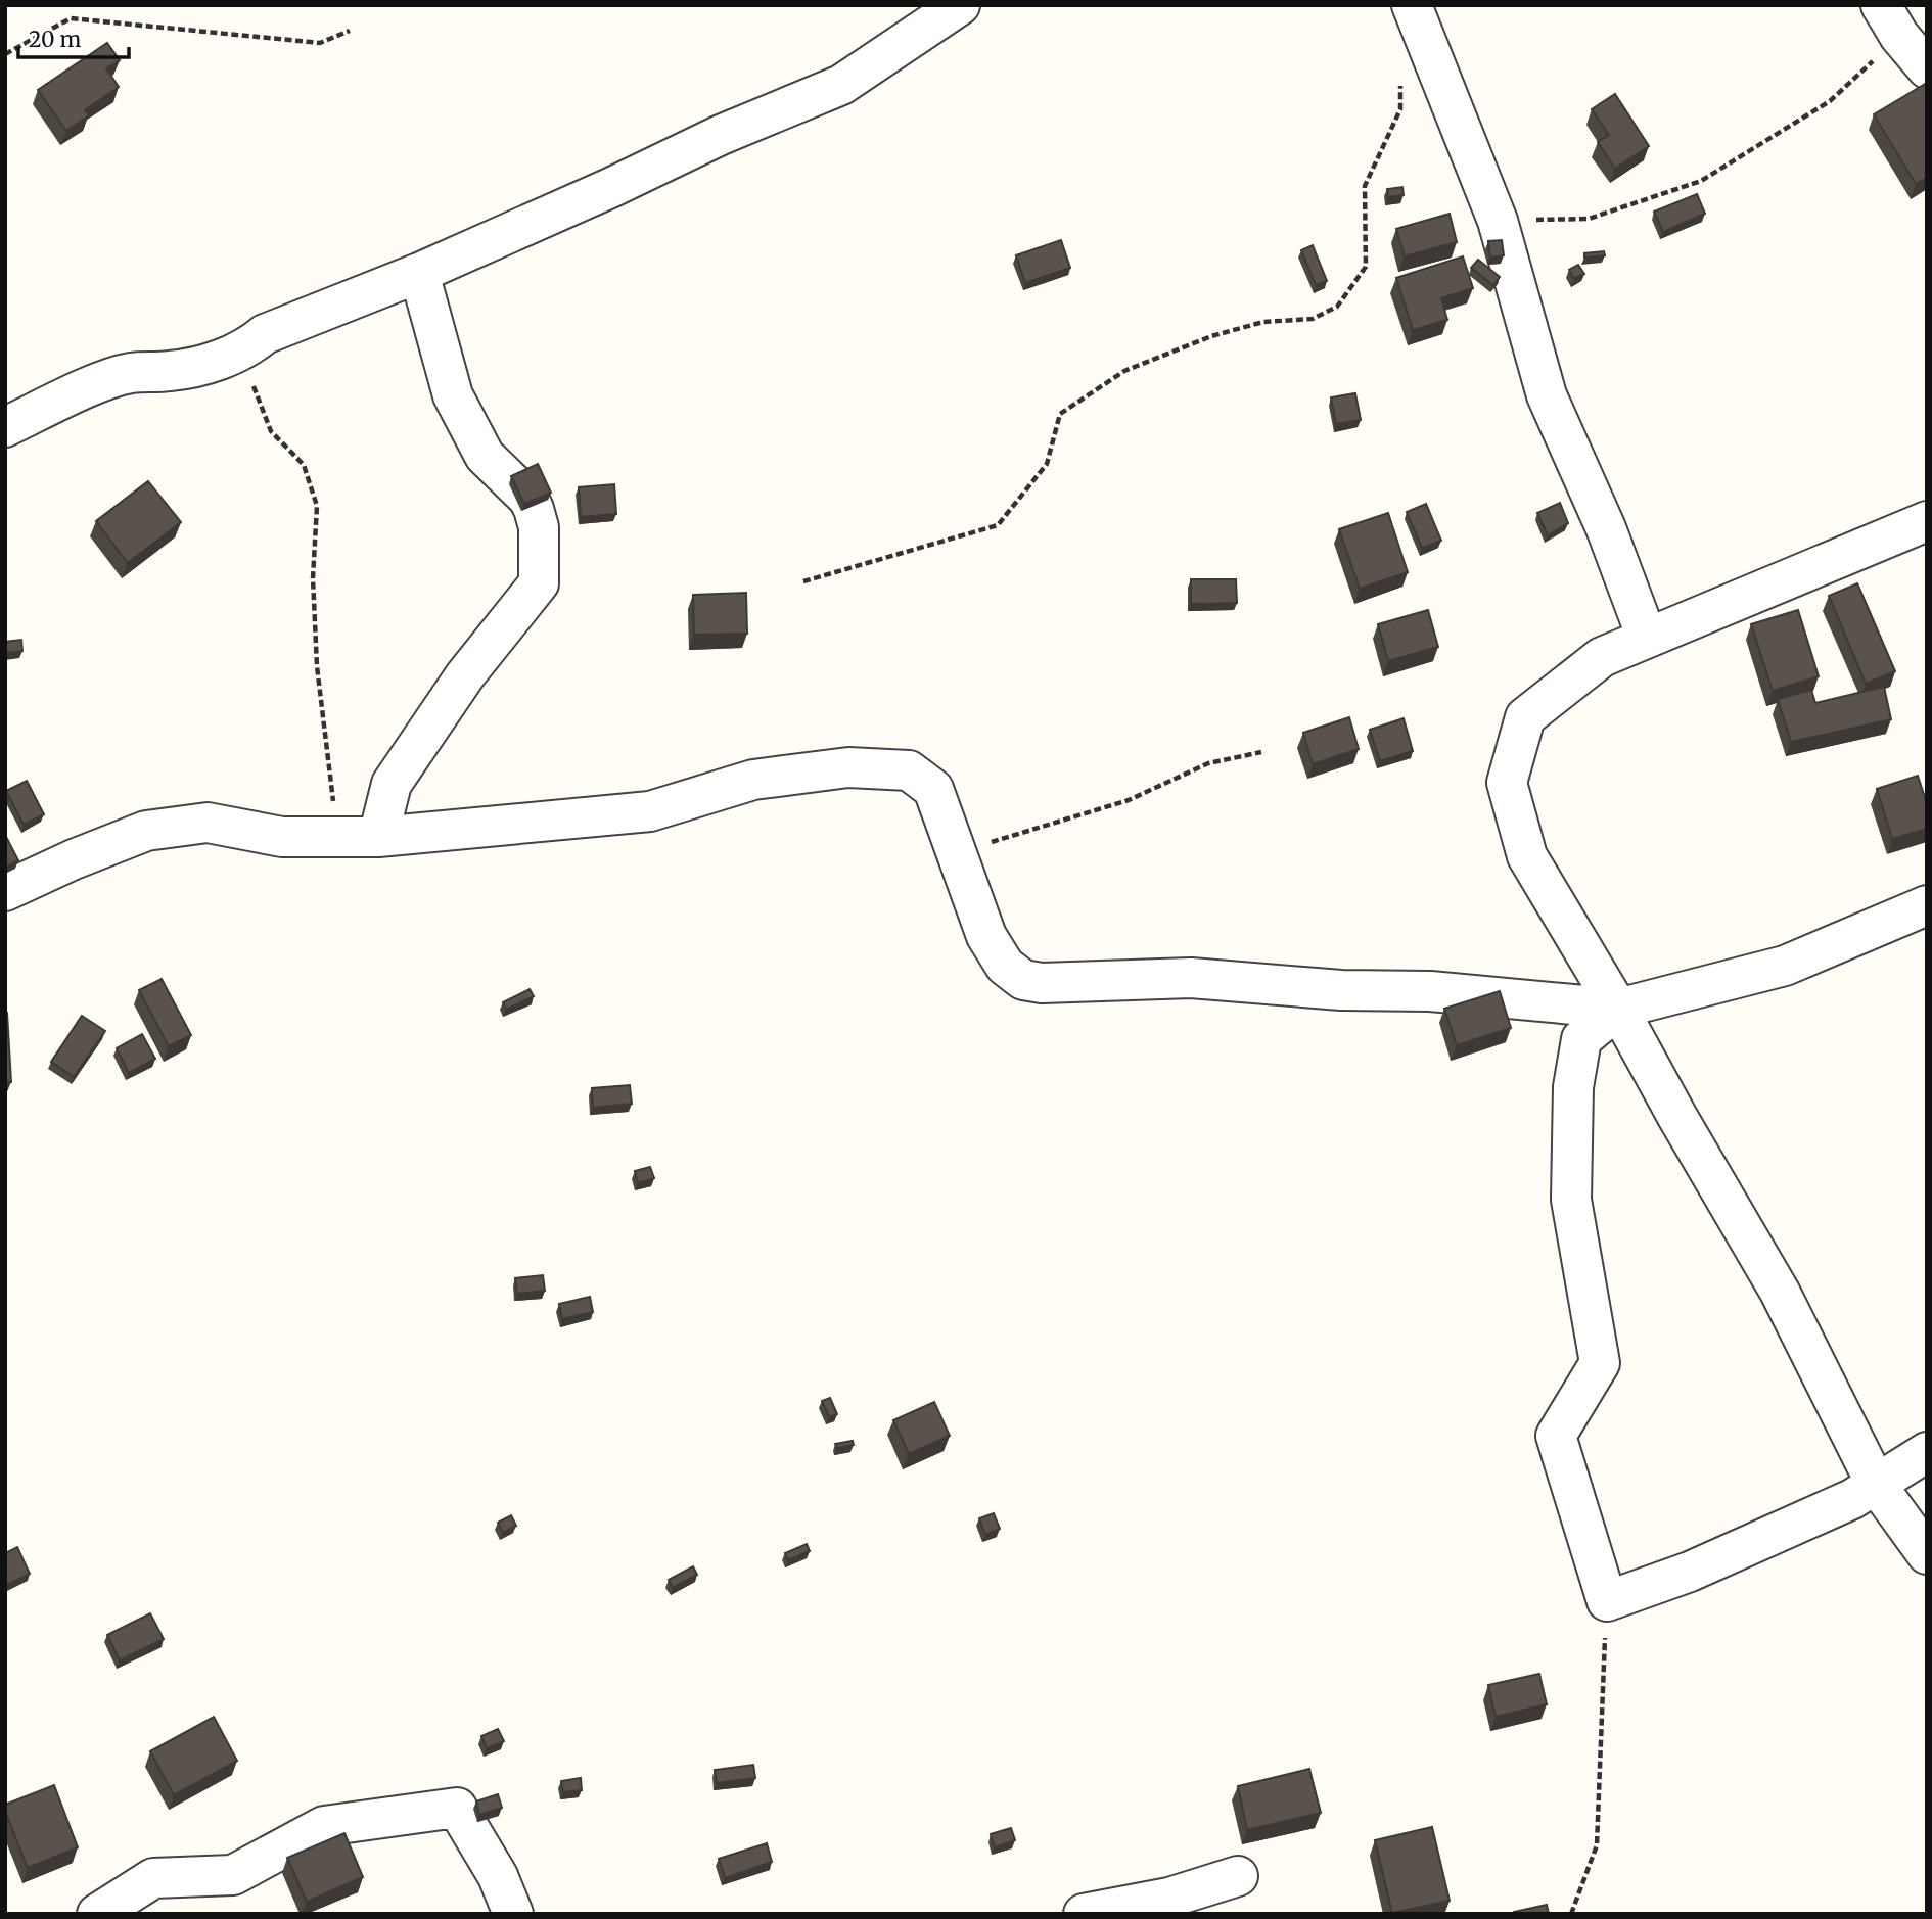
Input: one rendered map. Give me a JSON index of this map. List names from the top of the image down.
{
  "scale_bar": "20 m"
}
